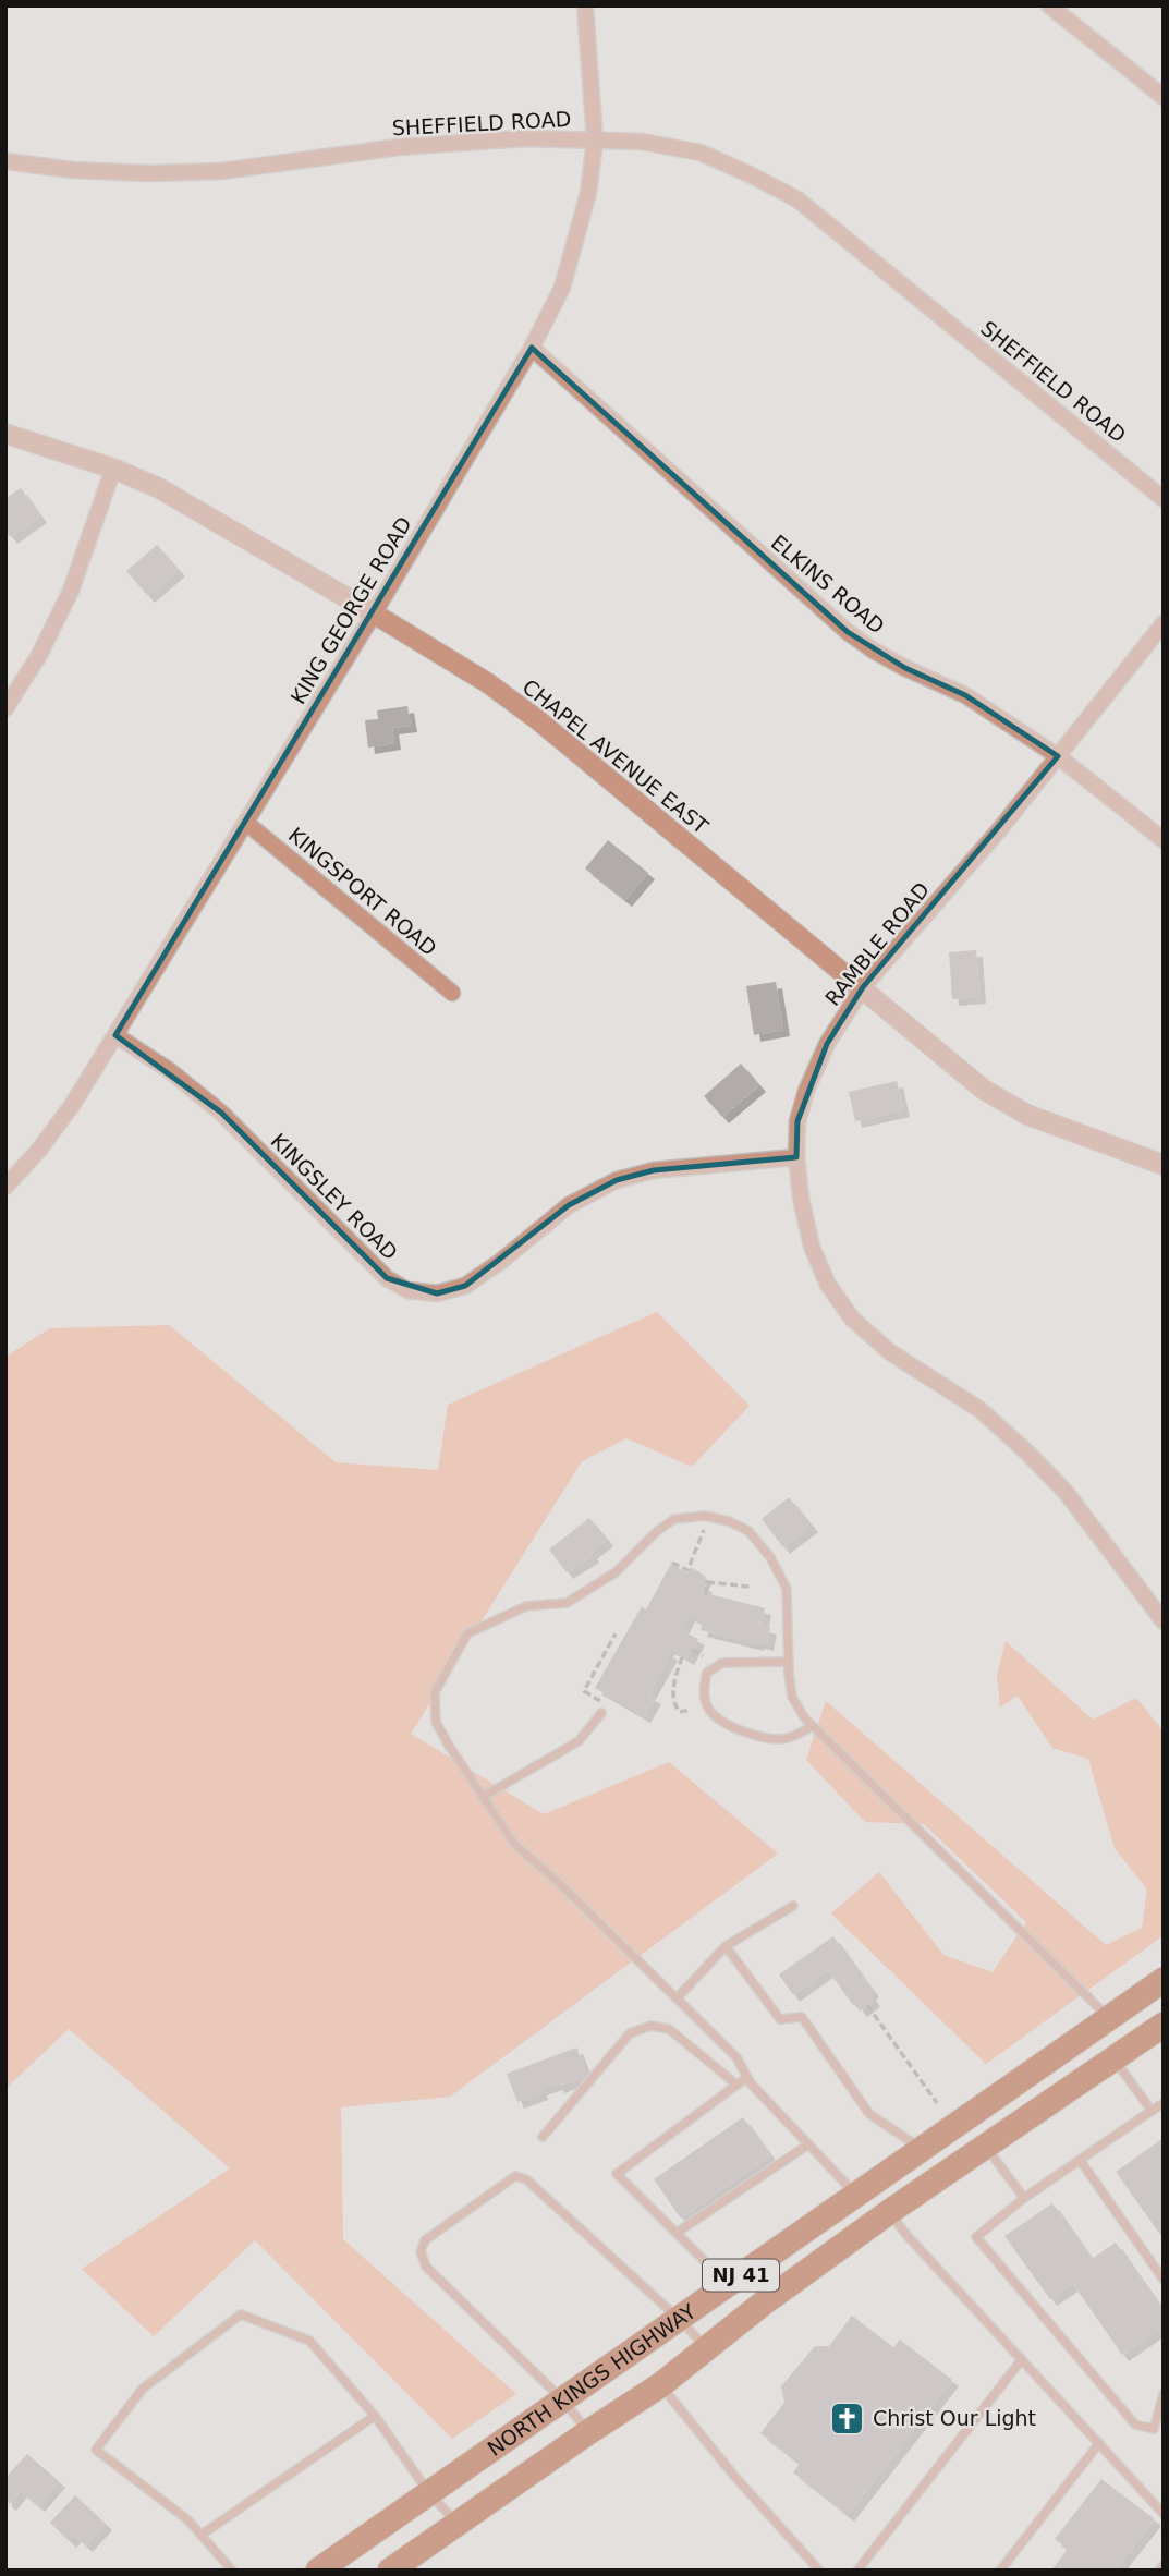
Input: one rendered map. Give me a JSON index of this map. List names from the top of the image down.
{
  "streets": {
    "main road": ["NJ 41", "NORTH KINGS HIGHWAY"],
    "street": [
      "SHEFFIELD ROAD",
      "ELKINS ROAD",
      "KING GEORGE ROAD",
      "CHAPEL AVENUE EAST",
      "KINGSPORT ROAD",
      "RAMBLE ROAD",
      "KINGSLEY ROAD"
    ]
  },
  "crossings": [
    ["SHEFFIELD ROAD", "KING GEORGE ROAD"],
    ["ELKINS ROAD", "KING GEORGE ROAD"],
    ["ELKINS ROAD", "RAMBLE ROAD"],
    ["KING GEORGE ROAD", "CHAPEL AVENUE EAST"],
    ["KING GEORGE ROAD", "KINGSPORT ROAD"],
    ["KING GEORGE ROAD", "KINGSLEY ROAD"],
    ["CHAPEL AVENUE EAST", "RAMBLE ROAD"],
    ["RAMBLE ROAD", "KINGSLEY ROAD"]
  ],
  "places": {
    "church": ["Christ Our Light"]
  }
}
